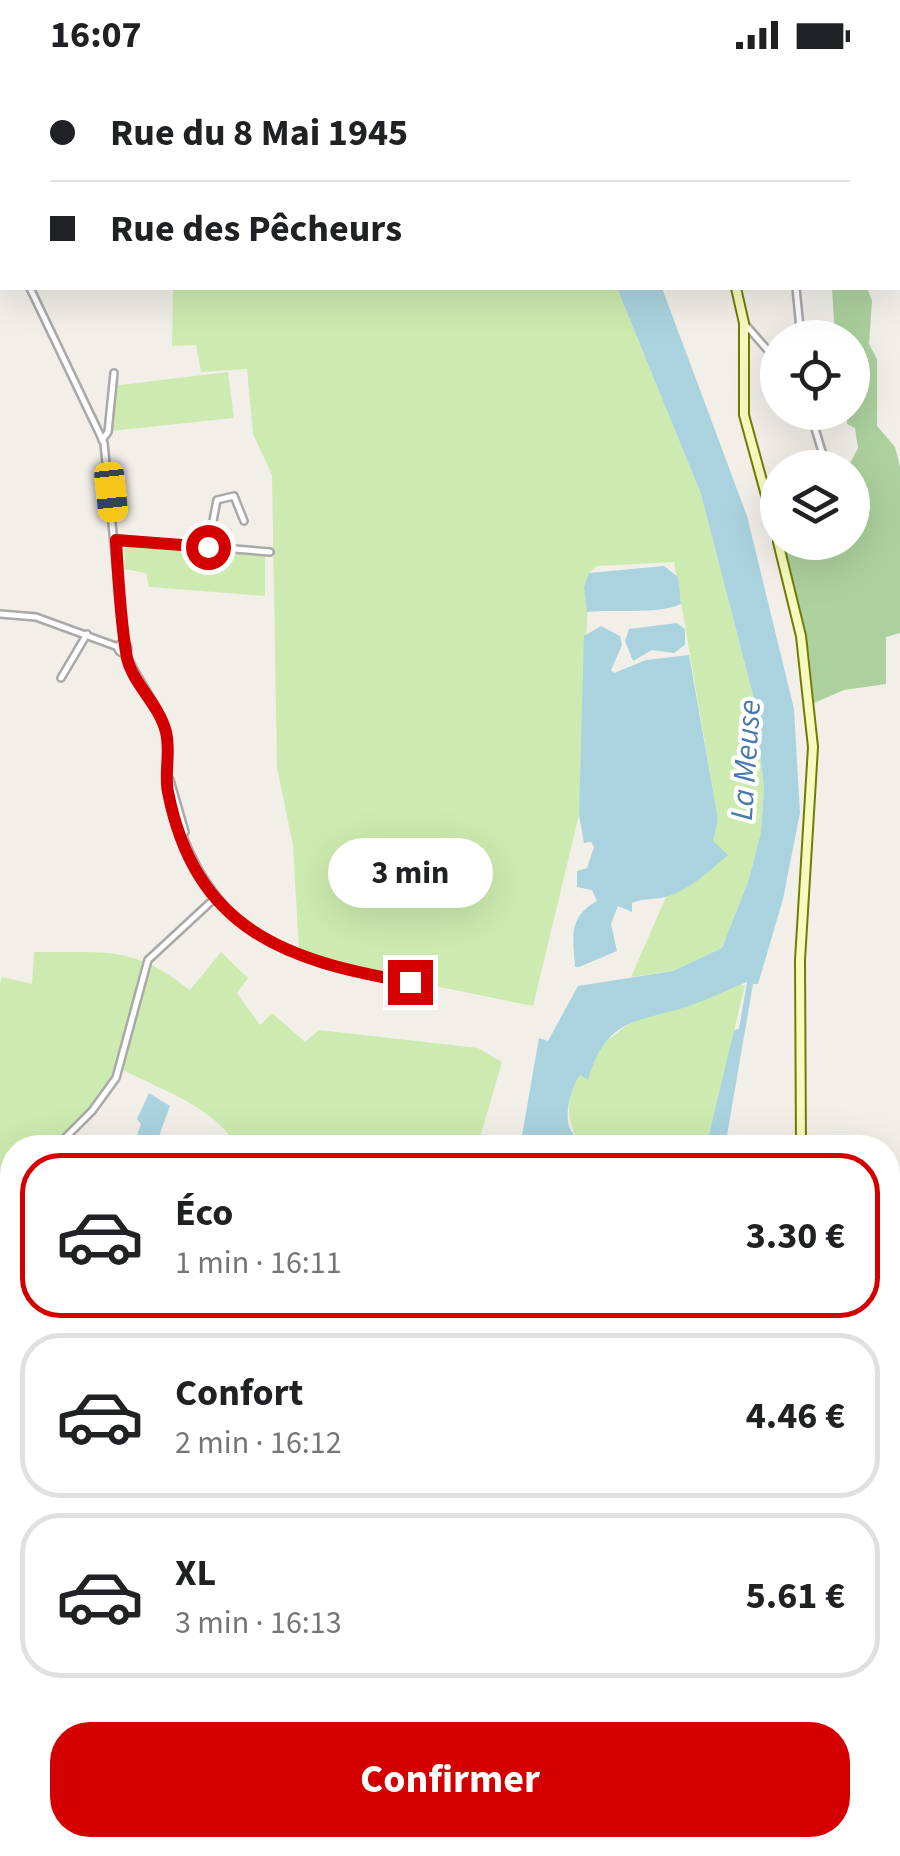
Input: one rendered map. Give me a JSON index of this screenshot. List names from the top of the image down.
{
  "water": ["La Meuse"],
  "page": {
    "status": "16:07",
    "banner": ["Rue du 8 Mai 1945", "Rue des Pêcheurs"],
    "bubble": "3 min",
    "list": [
      {
        "name": "Éco",
        "note": "1 min · 16:11",
        "value": "3.30 €"
      },
      {
        "name": "Confort",
        "note": "2 min · 16:12",
        "value": "4.46 €"
      },
      {
        "name": "XL",
        "note": "3 min · 16:13",
        "value": "5.61 €"
      }
    ],
    "buttons": "Confirmer"
  }
}
